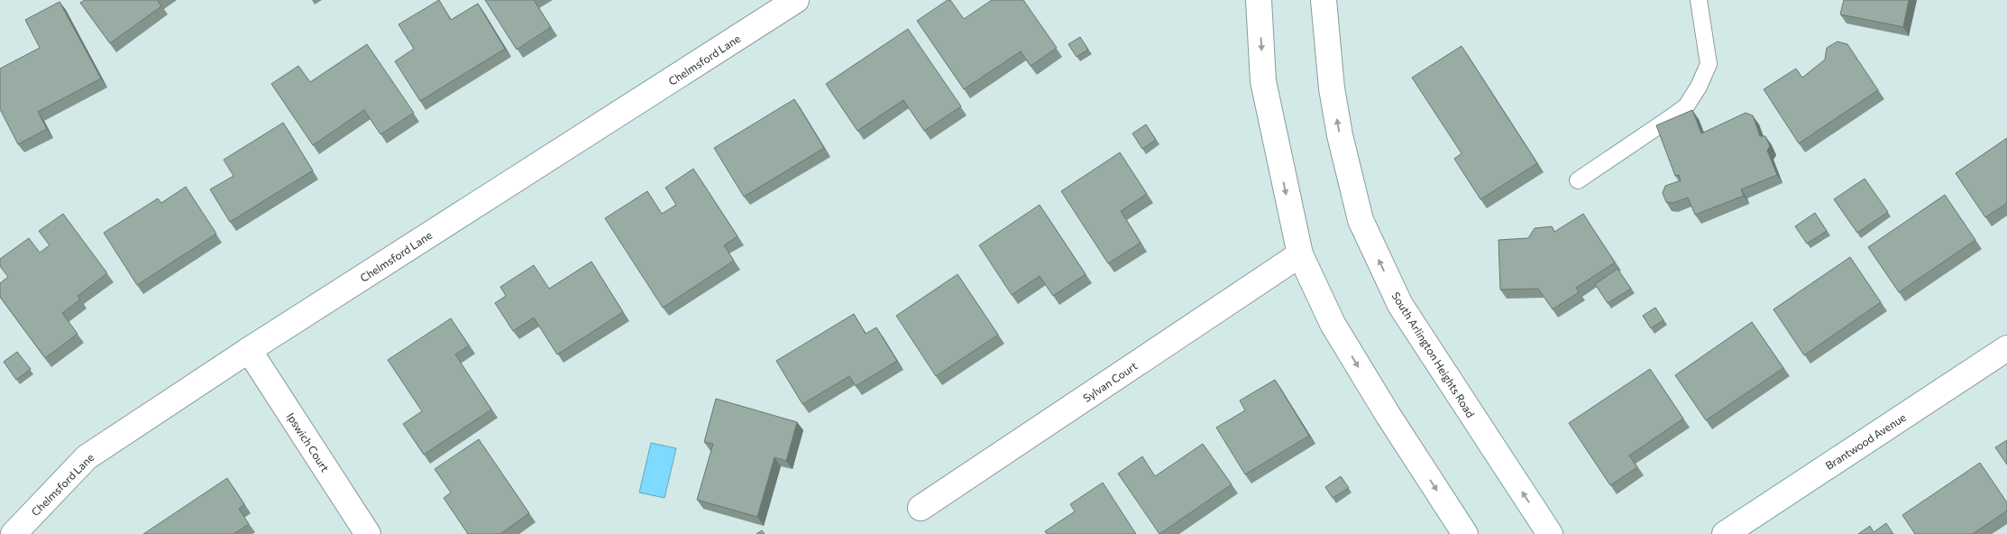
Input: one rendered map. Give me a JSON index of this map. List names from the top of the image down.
{
  "streets": {
    "street": [
      "Chelmsford Lane",
      "South Arlington Heights Road",
      "Sylvan Court",
      "Brantwood Avenue",
      "Ipswich Court"
    ]
  },
  "crossings": [
    ["Chelmsford Lane", "Ipswich Court"]
  ]
}
